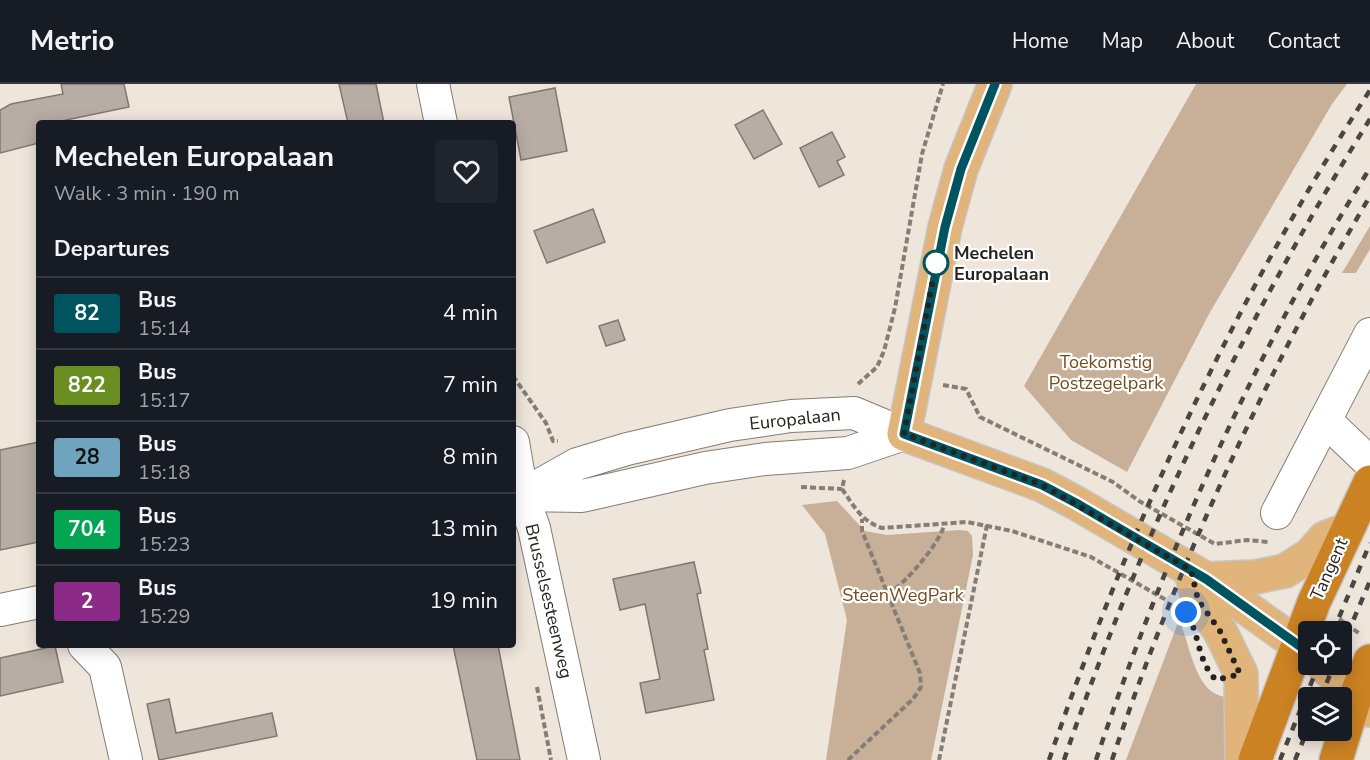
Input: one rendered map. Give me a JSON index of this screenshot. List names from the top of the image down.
{
  "streets": {
    "highway": ["Tangent"],
    "street": ["Europalaan", "Brusselsesteenweg"]
  },
  "crossings": [
    ["Europalaan", "Brusselsesteenweg"]
  ],
  "parks": ["Toekomstig Postzegelpark", "SteenWegPark"],
  "places": ["Mechelen Europalaan"],
  "lines": ["bus line 82"],
  "page": {
    "header": "Metrio",
    "nav": [
      "Home",
      "Map",
      "About",
      "Contact"
    ],
    "heading": [
      ["Mechelen Europalaan", "Walk · 3 min · 190 m"],
      "Departures"
    ],
    "list": [
      {
        "mark": "82",
        "name": "Bus",
        "note": "15:14",
        "value": "4 min"
      },
      {
        "mark": "822",
        "name": "Bus",
        "note": "15:17",
        "value": "7 min"
      },
      {
        "mark": "28",
        "name": "Bus",
        "note": "15:18",
        "value": "8 min"
      },
      {
        "mark": "704",
        "name": "Bus",
        "note": "15:23",
        "value": "13 min"
      },
      {
        "mark": "2",
        "name": "Bus",
        "note": "15:29",
        "value": "19 min"
      }
    ]
  }
}
